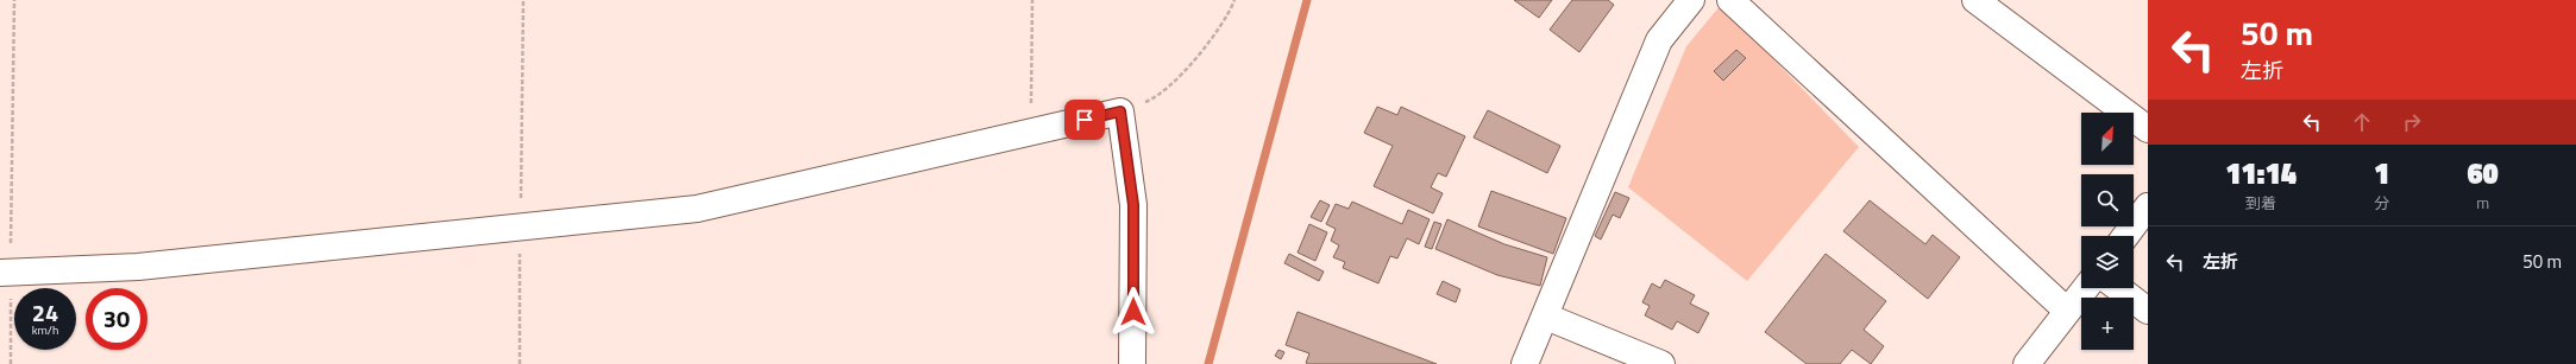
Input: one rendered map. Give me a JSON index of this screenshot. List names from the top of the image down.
{
  "north": "top right",
  "page": {
    "turn": ["50 m", "左折"],
    "map_buttons": "+",
    "eta": [
      "11:14",
      "到着",
      "1",
      "分",
      "60",
      "m"
    ],
    "list": [
      {
        "name": "左折",
        "value": "50 m"
      }
    ],
    "speed": "24 km/h",
    "limit": "30"
  }
}
